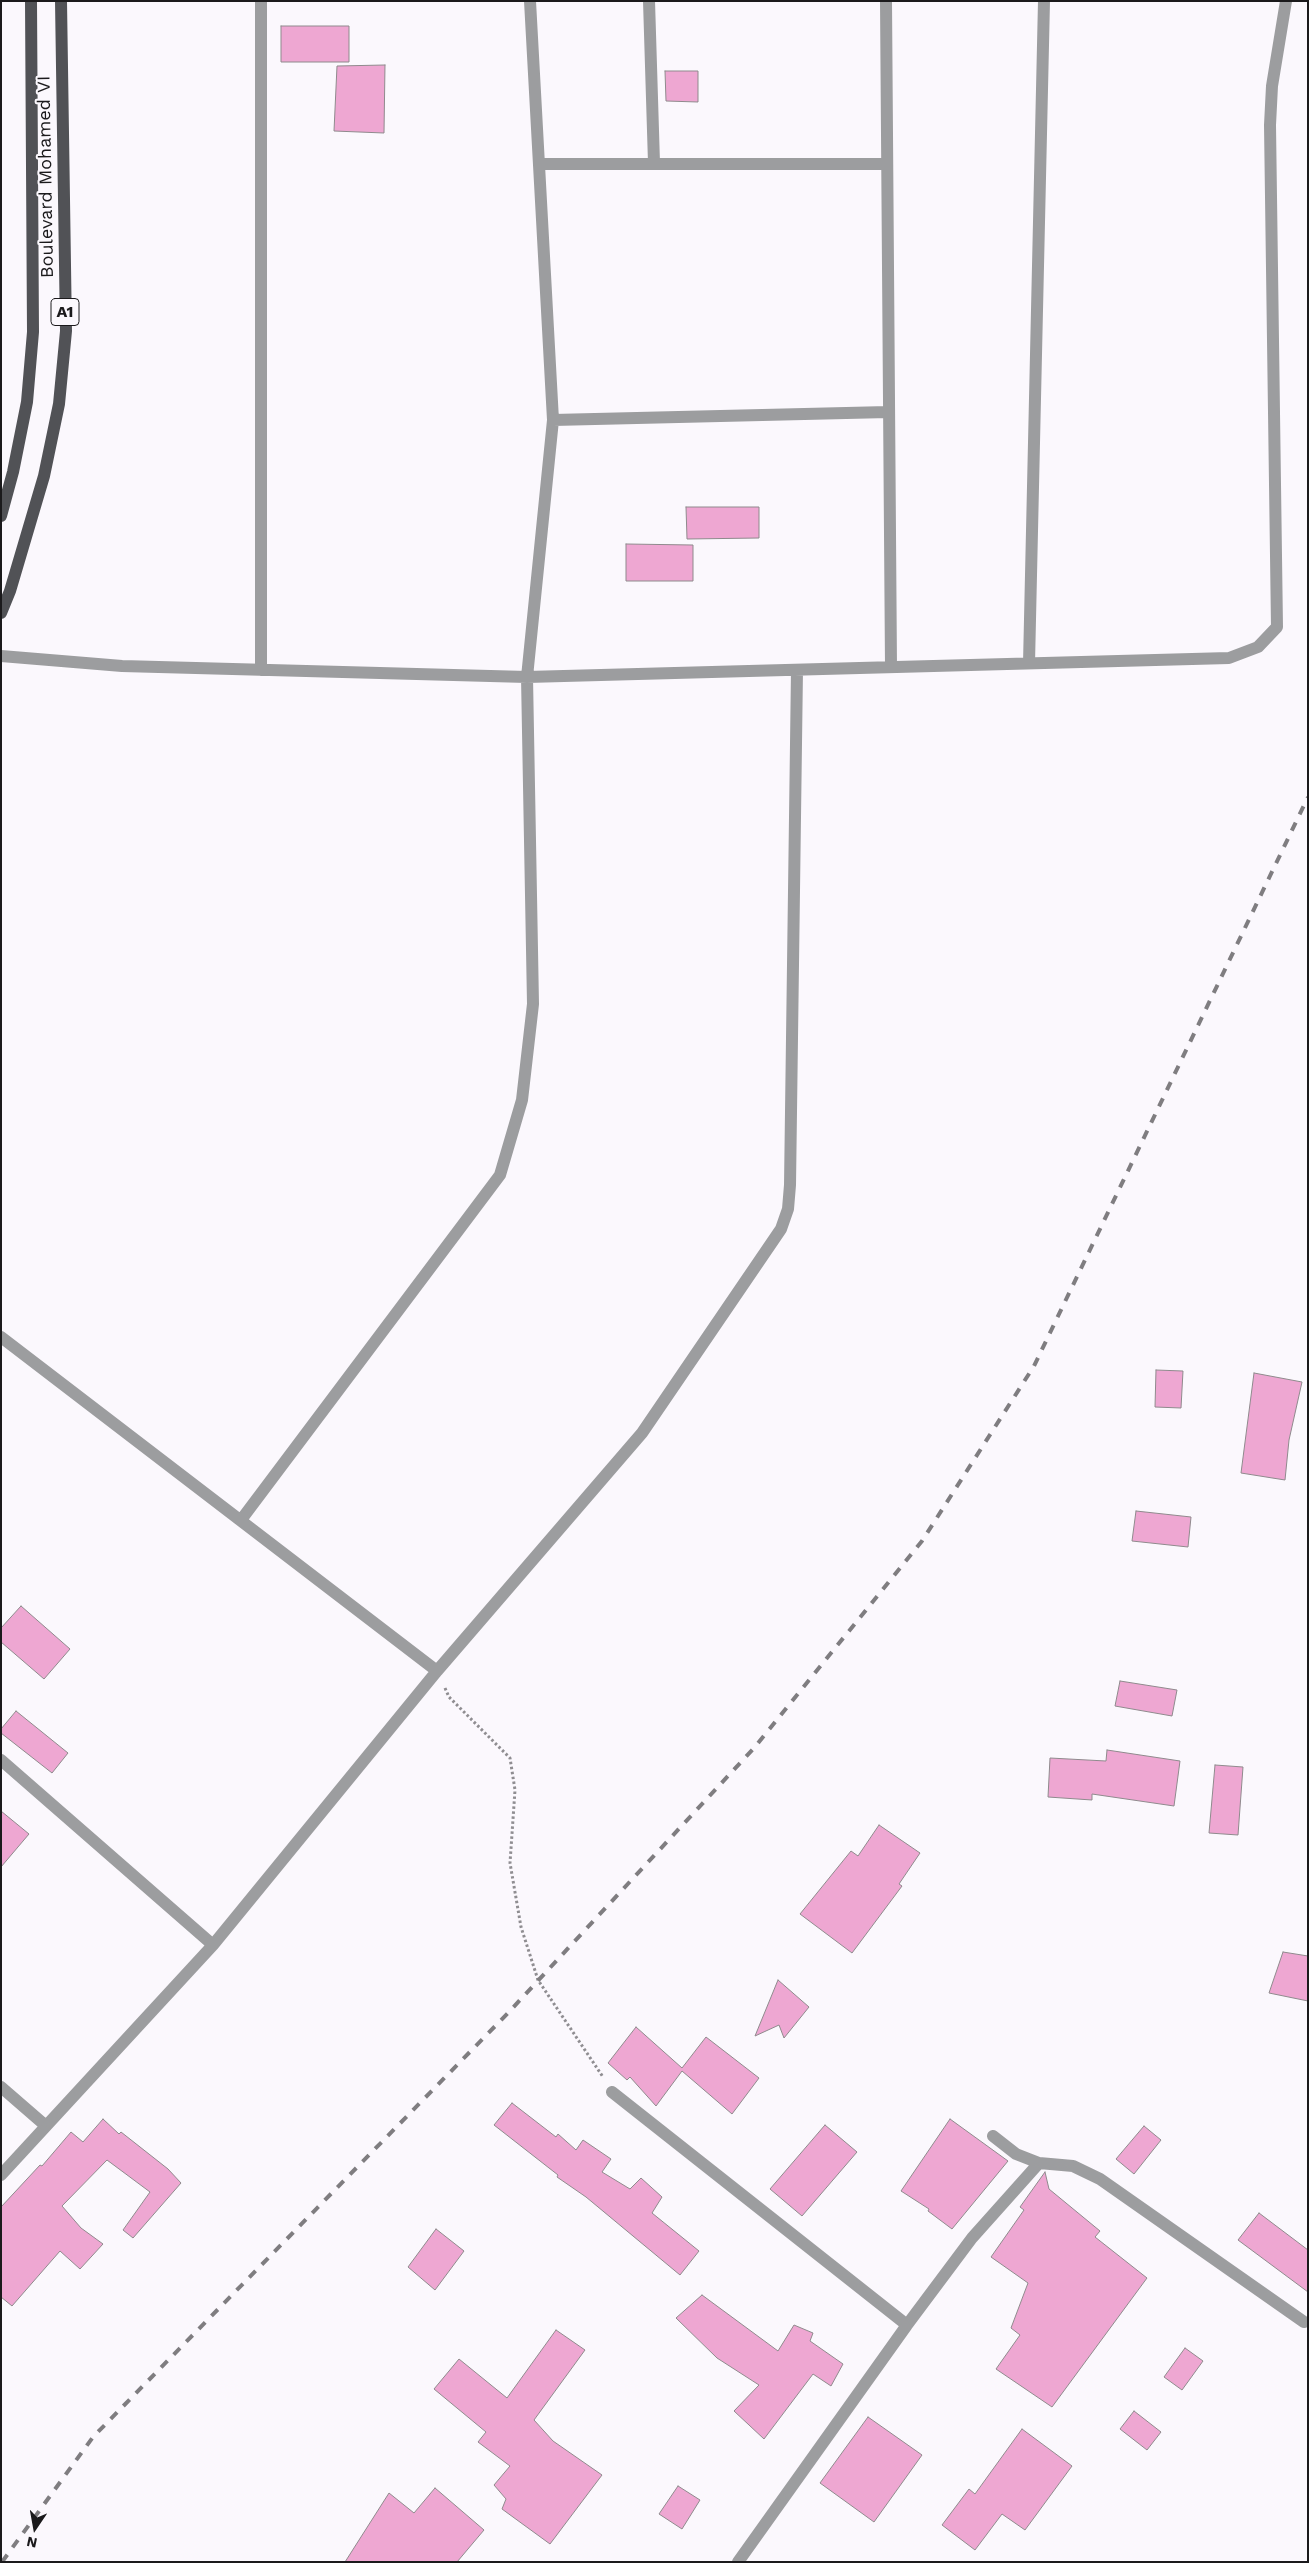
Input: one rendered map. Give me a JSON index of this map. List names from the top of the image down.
{
  "streets": {
    "main road": ["Boulevard Mohamed VI", "A1"]
  },
  "north": "bottom"
}
